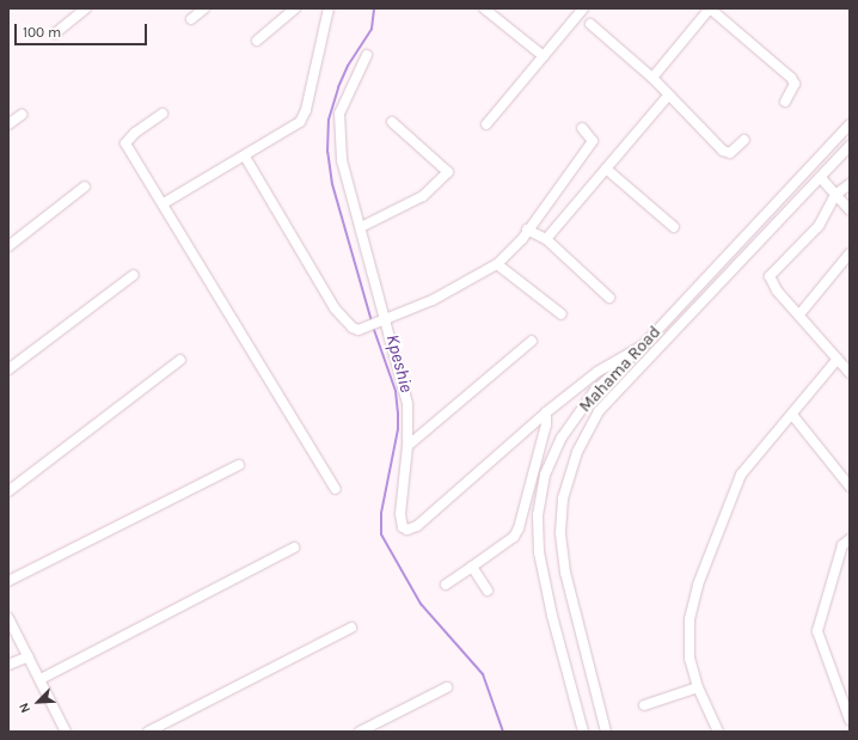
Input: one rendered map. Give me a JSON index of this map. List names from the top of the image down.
{
  "streets": {
    "street": ["Mahama Road"]
  },
  "water": ["Kpeshie"],
  "scale_bar": "100 m",
  "north": "bottom left"
}
